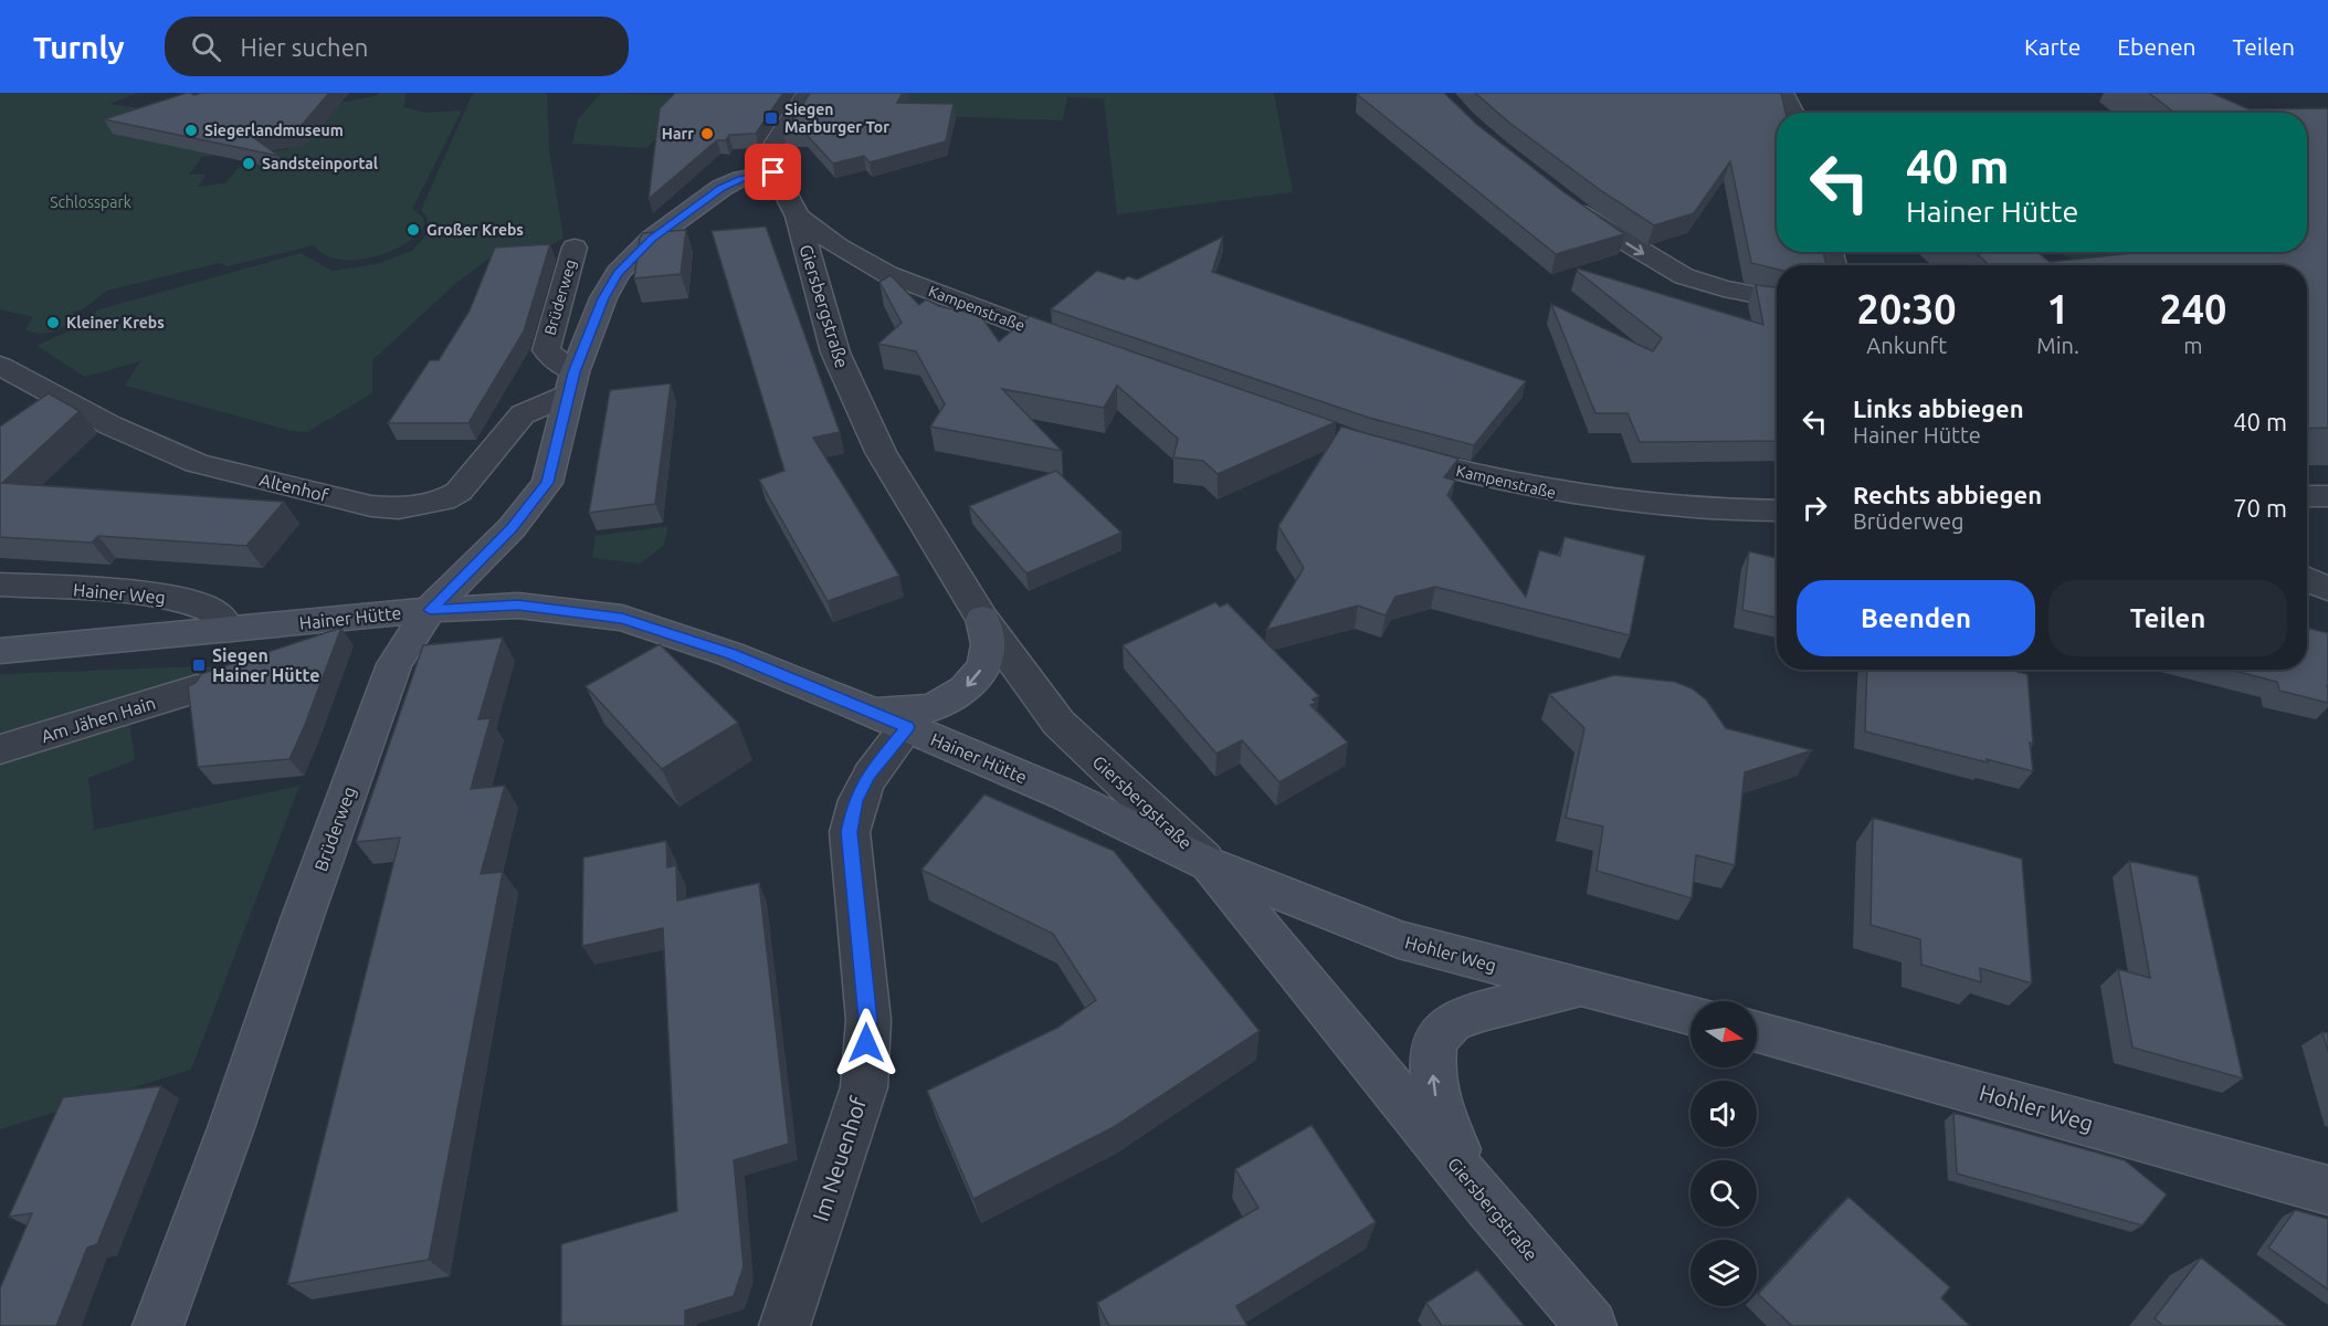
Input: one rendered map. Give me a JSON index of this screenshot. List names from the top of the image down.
{
  "streets": {
    "street": [
      "Brüderweg",
      "Giersbergstraße",
      "Kampenstraße",
      "Altenhof",
      "Hainer Weg",
      "Hainer Hütte",
      "Am Jähen Hain",
      "Hohler Weg",
      "Im Neuenhof"
    ]
  },
  "crossings": [
    ["Brüderweg", "Altenhof"],
    ["Brüderweg", "Hainer Hütte"],
    ["Giersbergstraße", "Kampenstraße"],
    ["Giersbergstraße", "Hainer Hütte"],
    ["Giersbergstraße", "Hohler Weg"],
    ["Hainer Weg", "Hainer Hütte"],
    ["Hainer Hütte", "Hohler Weg"],
    ["Hainer Hütte", "Im Neuenhof"]
  ],
  "parks": ["Schlosspark"],
  "places": {
    "transit": ["Siegen Marburger Tor", "Siegen Hainer Hütte"],
    "other": [
      "Siegerlandmuseum",
      "Harr",
      "Sandsteinportal",
      "Großer Krebs",
      "Kleiner Krebs"
    ]
  },
  "north": "right",
  "page": {
    "header": "Turnly",
    "search": "Hier suchen",
    "nav": ["Karte", "Ebenen", "Teilen"],
    "turn": ["40 m", "Hainer Hütte"],
    "eta": [
      "20:30",
      "Ankunft",
      "1",
      "Min.",
      "240",
      "m"
    ],
    "list": [
      {
        "name": "Links abbiegen",
        "note": "Hainer Hütte",
        "value": "40 m"
      },
      {
        "name": "Rechts abbiegen",
        "note": "Brüderweg",
        "value": "70 m"
      }
    ],
    "buttons": ["Beenden", "Teilen"]
  }
}
